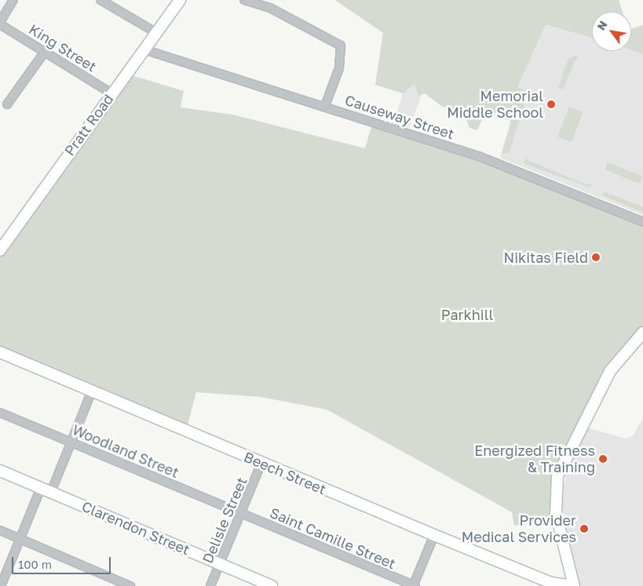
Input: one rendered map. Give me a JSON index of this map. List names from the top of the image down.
{
  "streets": {
    "street": [
      "King Street",
      "Causeway Street",
      "Pratt Road",
      "Woodland Street",
      "Beech Street",
      "Delisle Street",
      "Clarendon Street",
      "Saint Camille Street"
    ]
  },
  "crossings": [
    ["King Street", "Pratt Road"],
    ["Causeway Street", "Pratt Road"],
    ["Woodland Street", "Delisle Street"],
    ["Woodland Street", "Saint Camille Street"],
    ["Beech Street", "Delisle Street"],
    ["Delisle Street", "Clarendon Street"],
    ["Delisle Street", "Saint Camille Street"]
  ],
  "parks": ["Parkhill"],
  "places": [
    "Memorial Middle School",
    "Nikitas Field",
    "Energized Fitness & Training",
    "Provider Medical Services"
  ],
  "scale_bar": "100 m",
  "north": "top left"
}
